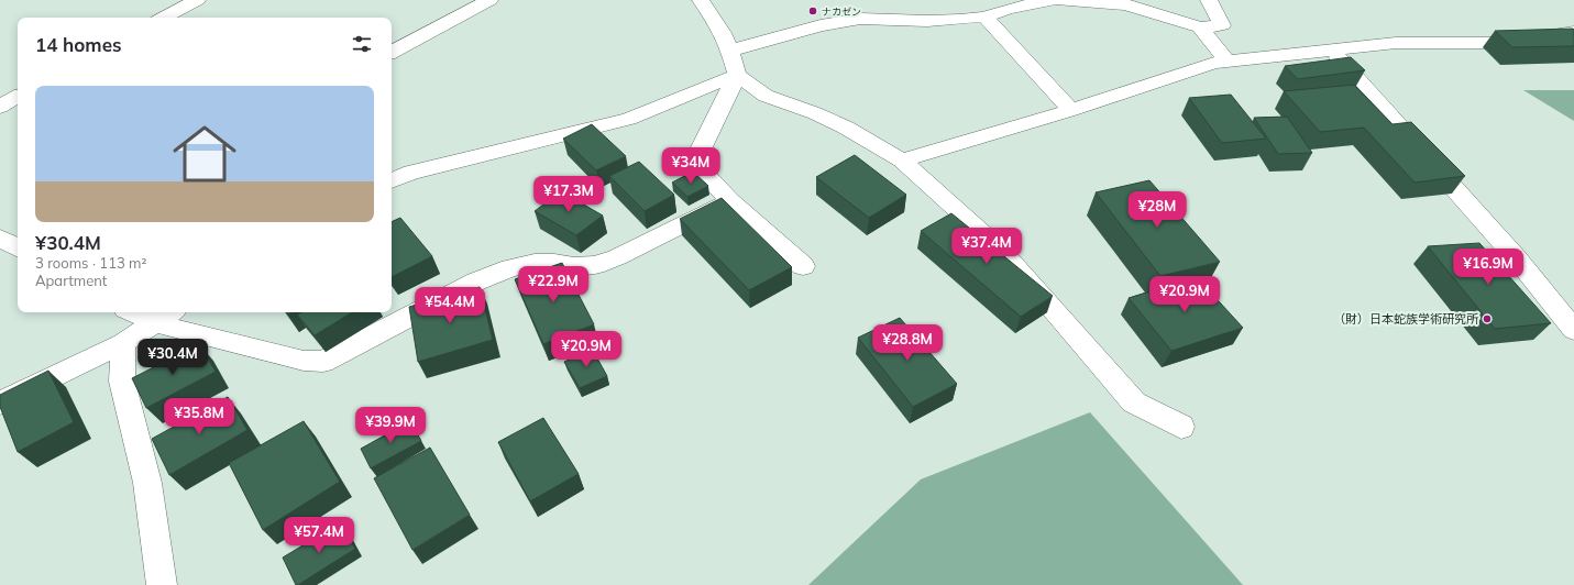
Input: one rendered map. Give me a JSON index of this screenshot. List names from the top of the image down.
{
  "places": ["ナカゼン", "（財）日本蛇族学術研究所"],
  "page": {
    "heading": "14 homes",
    "list": [
      {
        "name": "¥30.4M",
        "note": "3 rooms · 113 m² · Apartment"
      }
    ],
    "price": [
      "¥34M",
      "¥17.3M",
      "¥28M",
      "¥37.4M",
      "¥16.9M",
      "¥22.9M",
      "¥20.9M",
      "¥54.4M",
      "¥28.8M",
      "¥20.9M",
      "¥30.4M",
      "¥35.8M",
      "¥39.9M",
      "¥57.4M"
    ]
  }
}
